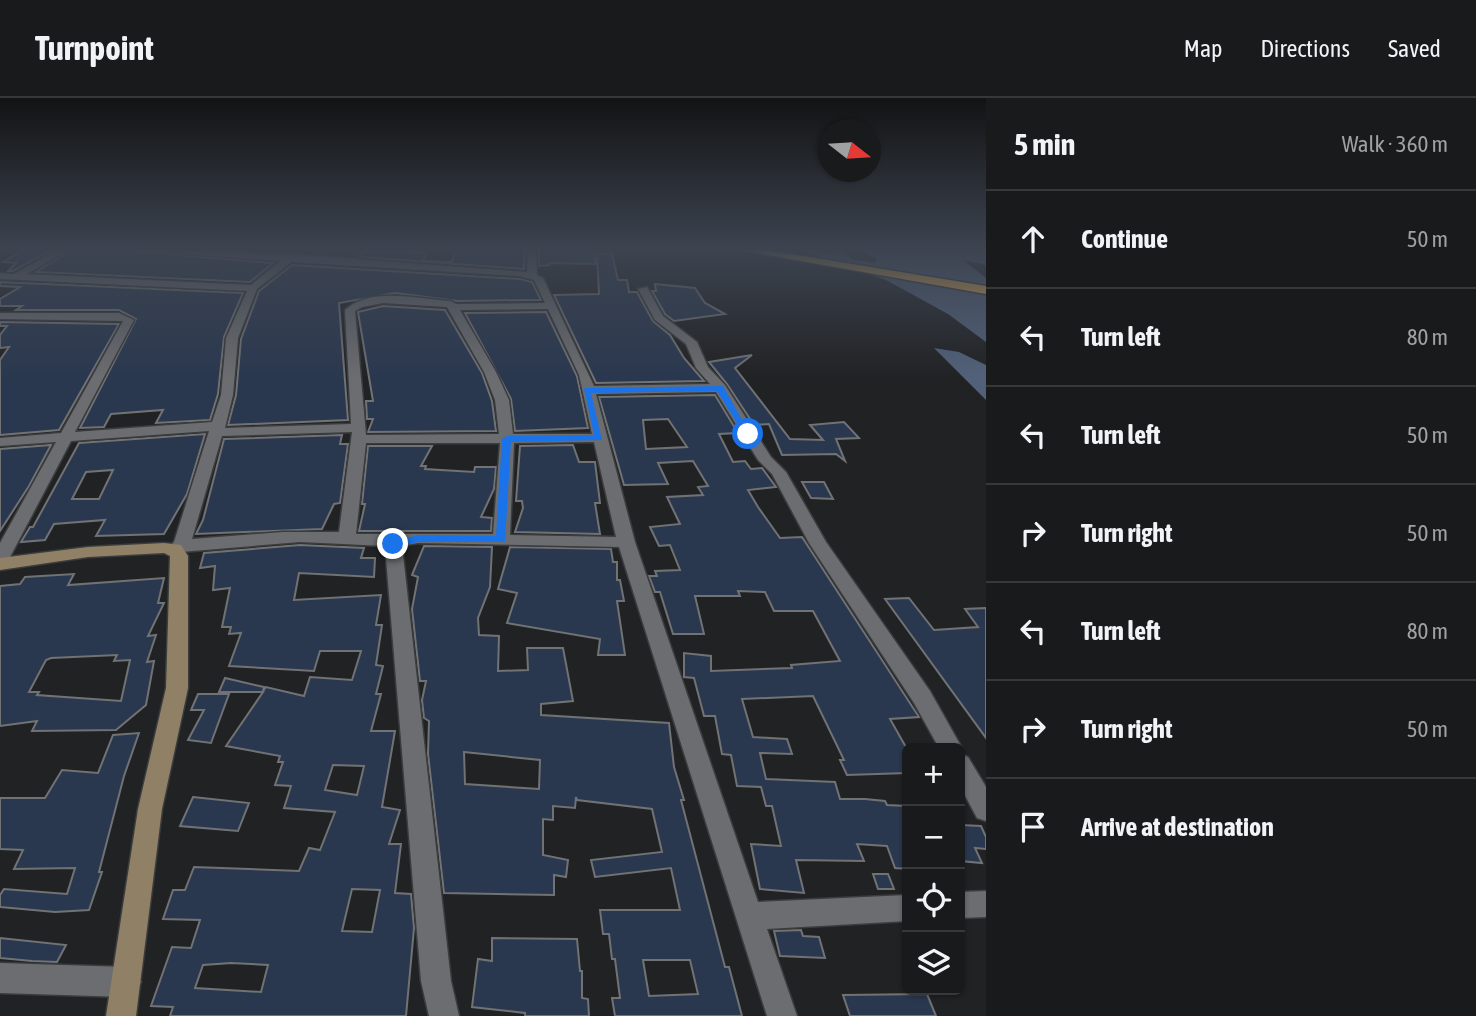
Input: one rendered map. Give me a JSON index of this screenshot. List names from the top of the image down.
{
  "north": "right",
  "page": {
    "header": "Turnpoint",
    "nav": ["Map", "Directions", "Saved"],
    "heading": ["5 min", "Walk · 360 m"],
    "list": [
      ["Continue", "50 m"],
      ["Turn left", "80 m"],
      ["Turn left", "50 m"],
      ["Turn right", "50 m"],
      ["Turn left", "80 m"],
      ["Turn right", "50 m"],
      "Arrive at destination"
    ],
    "map_buttons": ["+", "−"]
  }
}
